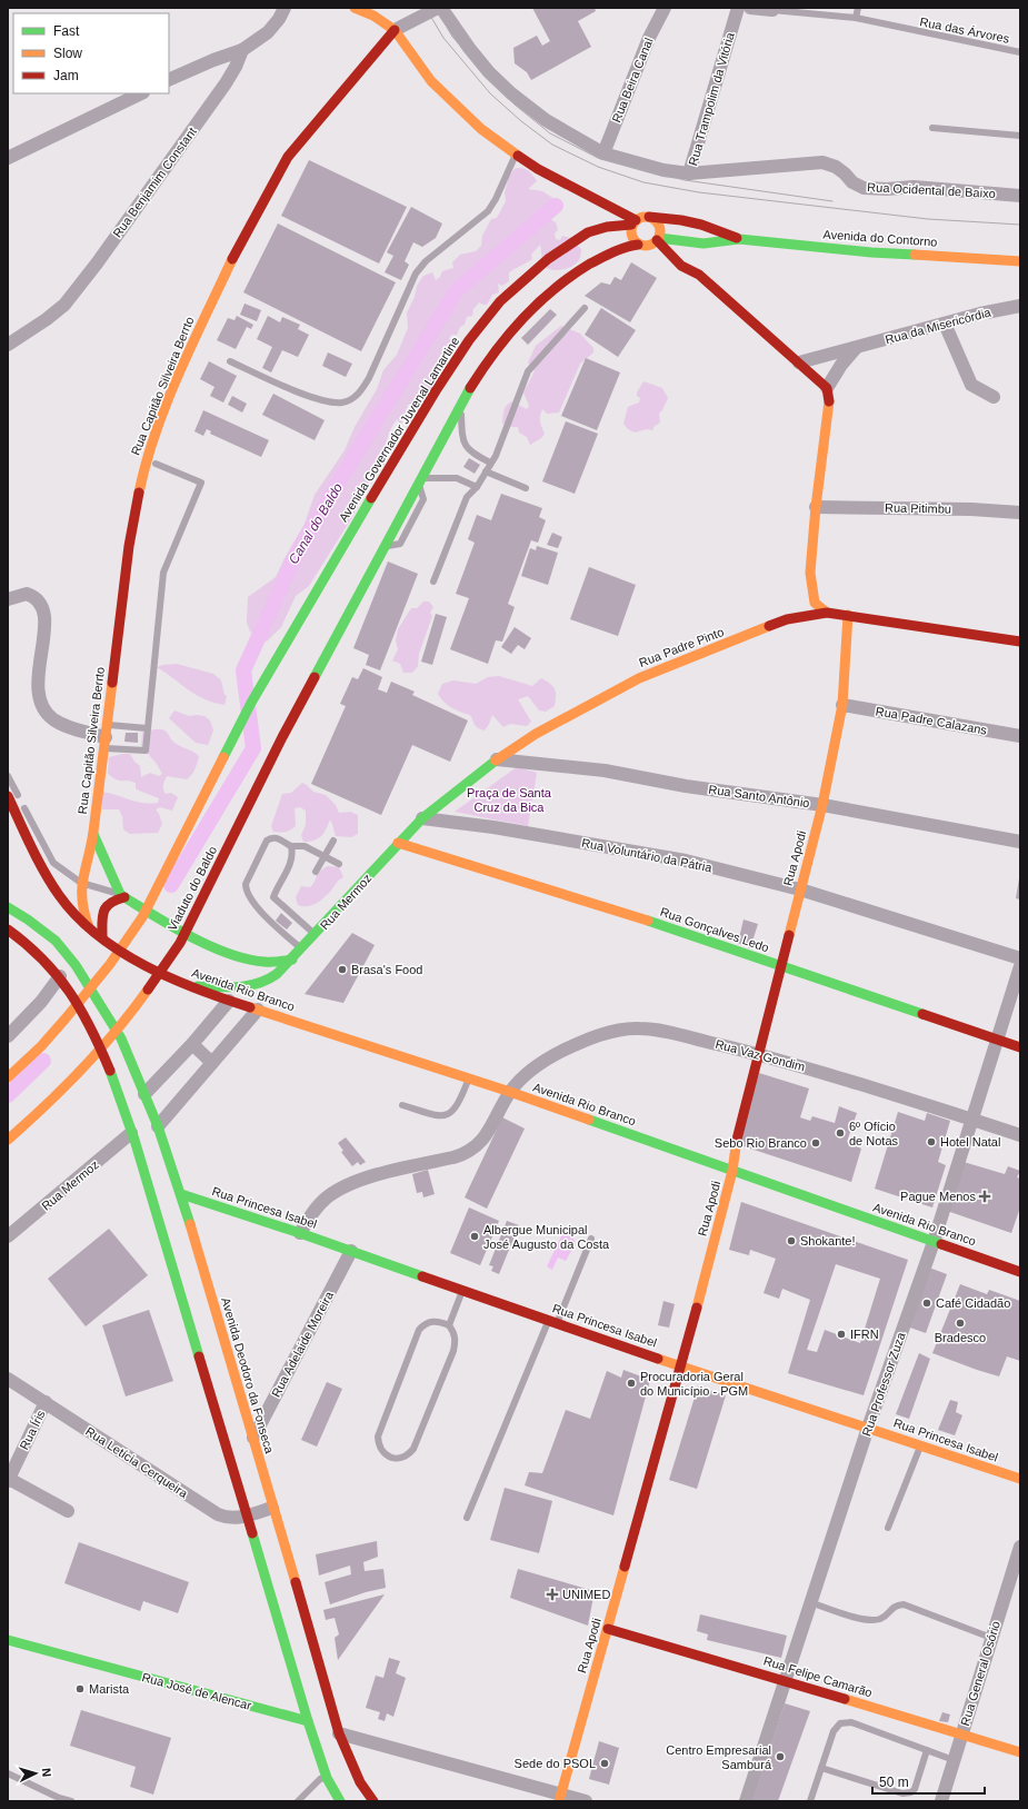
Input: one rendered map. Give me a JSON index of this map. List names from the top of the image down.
{
  "streets": {
    "main road": [
      "Avenida do Contorno",
      "Rua Capitão Silveira Berrto",
      "Avenida Governador Juvenal Lamartine",
      "Rua Padre Pinto",
      "Rua Apodi",
      "Viaduto do Baldo",
      "Rua Mermoz",
      "Rua Gonçalves Ledo",
      "Avenida Rio Branco",
      "Rua Princesa Isabel",
      "Avenida Deodoro da Fonseca",
      "Rua Felipe Camarão",
      "Rua José de Alencar"
    ],
    "street": [
      "Rua Beira Canal",
      "Rua Trampolim da Vitória",
      "Rua Benjamim Constant",
      "Rua Ocidental de Baixo",
      "Rua da Misericórdia",
      "Rua Pitimbu",
      "Rua Padre Calazans",
      "Rua Santo Antônio",
      "Rua Voluntário da Pátria",
      "Rua Vaz Gondim",
      "Rua Adelaide Moreira",
      "Rua Professor Zuza",
      "Rua Íris",
      "Rua Letícia Cerqueira",
      "Rua General Osório"
    ],
    "lane": ["Rua das Árvores"]
  },
  "crossings": [
    ["Rua Beira Canal", "Rua Trampolim da Vitória"],
    ["Rua Trampolim da Vitória", "Rua Ocidental de Baixo"],
    ["Avenida do Contorno", "Avenida Governador Juvenal Lamartine"],
    ["Rua Capitão Silveira Berrto", "Avenida Rio Branco"],
    ["Rua Padre Pinto", "Rua Santo Antônio"],
    ["Rua Padre Pinto", "Rua Voluntário da Pátria"],
    ["Rua Padre Pinto", "Rua Apodi"],
    ["Rua Padre Pinto", "Rua Mermoz"],
    ["Rua Padre Pinto", "Rua Gonçalves Ledo"],
    ["Rua Padre Calazans", "Rua Apodi"],
    ["Rua Santo Antônio", "Rua Apodi"],
    ["Rua Voluntário da Pátria", "Rua Apodi"],
    ["Rua Apodi", "Rua Gonçalves Ledo"],
    ["Rua Apodi", "Avenida Rio Branco"],
    ["Rua Apodi", "Rua Vaz Gondim"],
    ["Rua Apodi", "Rua Princesa Isabel"],
    ["Rua Apodi", "Rua Felipe Camarão"],
    ["Rua Mermoz", "Rua Gonçalves Ledo"],
    ["Rua Mermoz", "Avenida Rio Branco"],
    ["Rua Gonçalves Ledo", "Rua Professor Zuza"],
    ["Avenida Rio Branco", "Rua Vaz Gondim"],
    ["Avenida Rio Branco", "Rua Professor Zuza"],
    ["Rua Vaz Gondim", "Rua Princesa Isabel"],
    ["Rua Vaz Gondim", "Rua Professor Zuza"],
    ["Rua Princesa Isabel", "Rua Adelaide Moreira"],
    ["Rua Princesa Isabel", "Avenida Deodoro da Fonseca"],
    ["Rua Princesa Isabel", "Rua Professor Zuza"],
    ["Rua Adelaide Moreira", "Avenida Deodoro da Fonseca"],
    ["Avenida Deodoro da Fonseca", "Rua Letícia Cerqueira"],
    ["Rua Professor Zuza", "Rua Felipe Camarão"],
    ["Rua Íris", "Rua Letícia Cerqueira"],
    ["Rua General Osório", "Rua Felipe Camarão"]
  ],
  "water": ["Canal do Baldo"],
  "parks": ["Praça de Santa Cruz da Bica"],
  "places": {
    "other": [
      "Brasa's Food",
      "6º Ofício de Notas",
      "Hotel Natal",
      "Sebo Rio Branco",
      "Albergue Municipal José Augusto da Costa",
      "Shokante!",
      "Café Cidadão",
      "Bradesco",
      "IFRN",
      "Procuradoria Geral do Município - PGM",
      "Marista",
      "Centro Empresarial Samburá",
      "Sede do PSOL"
    ],
    "health": ["Pague Menos", "UNIMED"]
  },
  "legend": ["Fast", "Slow", "Jam"],
  "scale_bar": "50 m",
  "north": "right"
}
